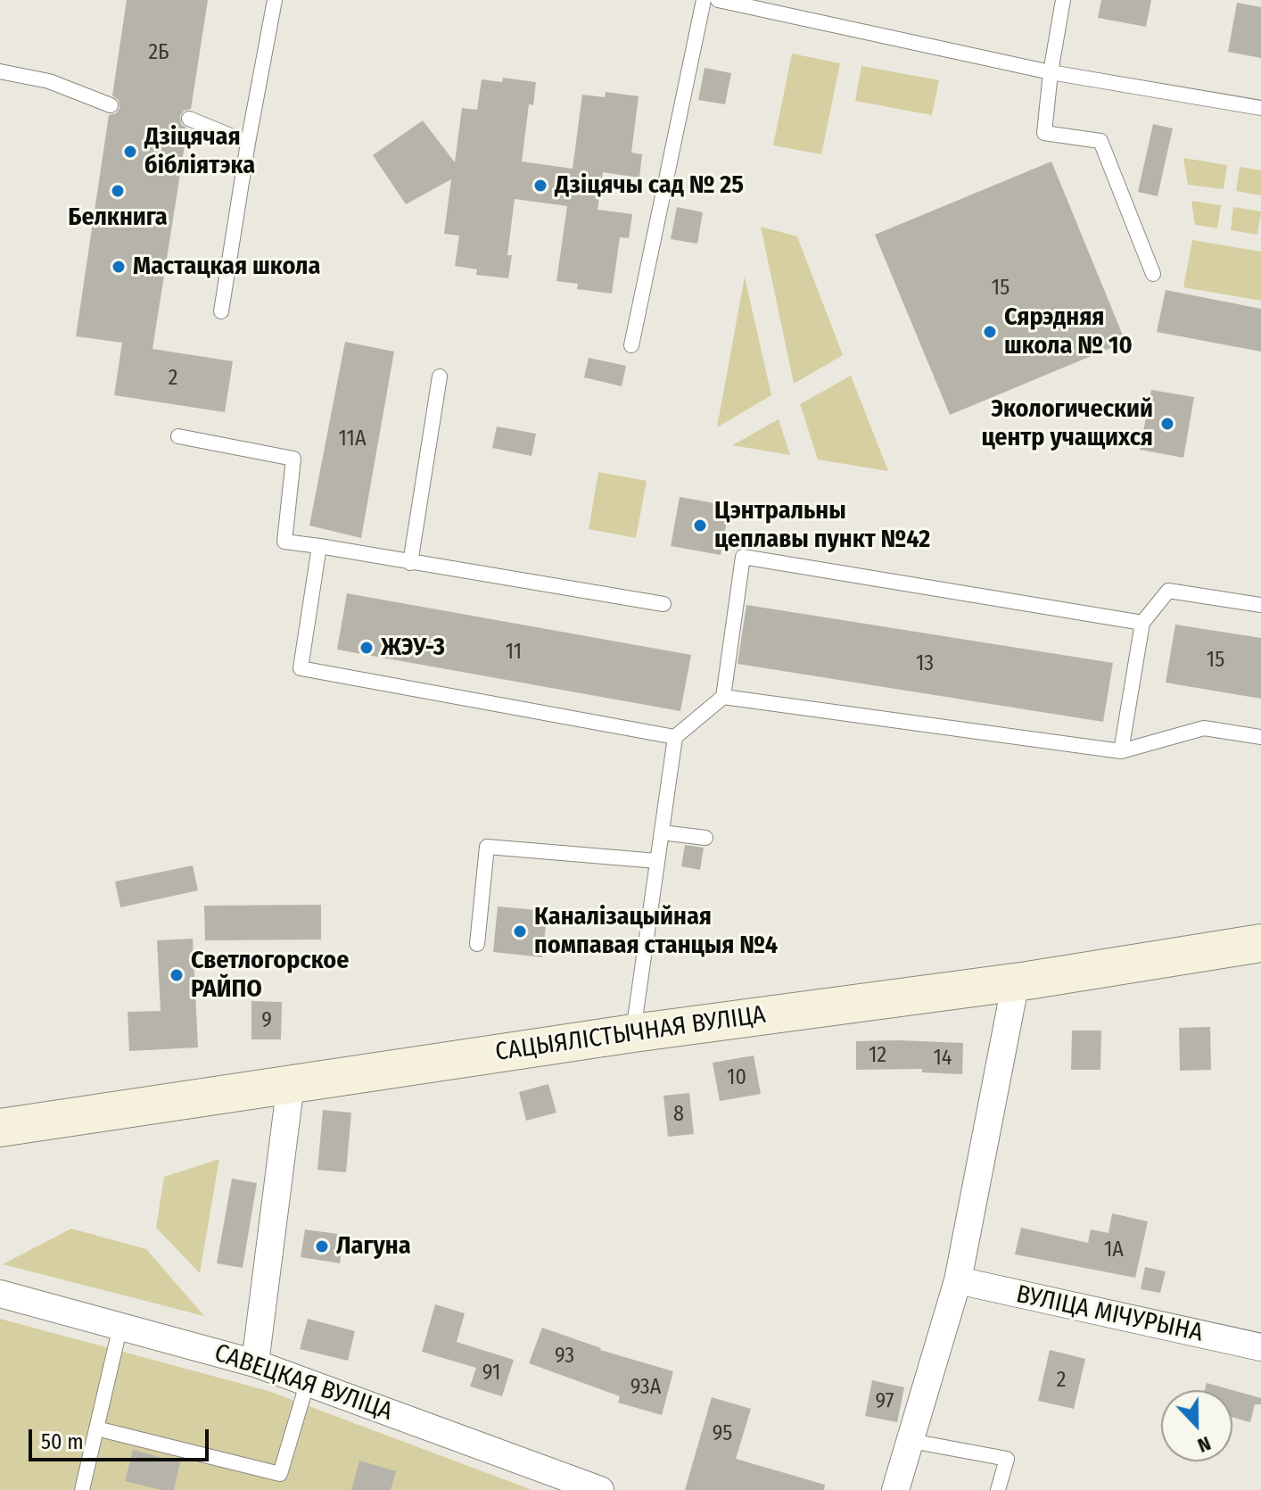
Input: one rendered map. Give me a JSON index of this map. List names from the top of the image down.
{
  "streets": {
    "main road": ["САЦЫЯЛІСТЫЧНАЯ ВУЛІЦА"],
    "street": ["ВУЛІЦА МІЧУРЫНА", "САВЕЦКАЯ ВУЛІЦА"]
  },
  "places": [
    "Дзіцячая бібліятэка",
    "Дзіцячы сад № 25",
    "Белкнига",
    "Мастацкая школа",
    "Сярэдняя школа № 10",
    "Экологический центр учащихся",
    "Цэнтральны цеплавы пункт №42",
    "ЖЭУ-3",
    "Каналізацыйная помпавая станцыя №4",
    "Светлогорское РАЙПО",
    "Лагуна"
  ],
  "house_numbers": [
    "2Б",
    "15",
    "2",
    "11А",
    "11",
    "15",
    "13",
    "9",
    "12",
    "14",
    "10",
    "8",
    "1А",
    "93",
    "91",
    "2",
    "93А",
    "97",
    "95"
  ],
  "scale_bar": "50 m",
  "north": "bottom"
}
